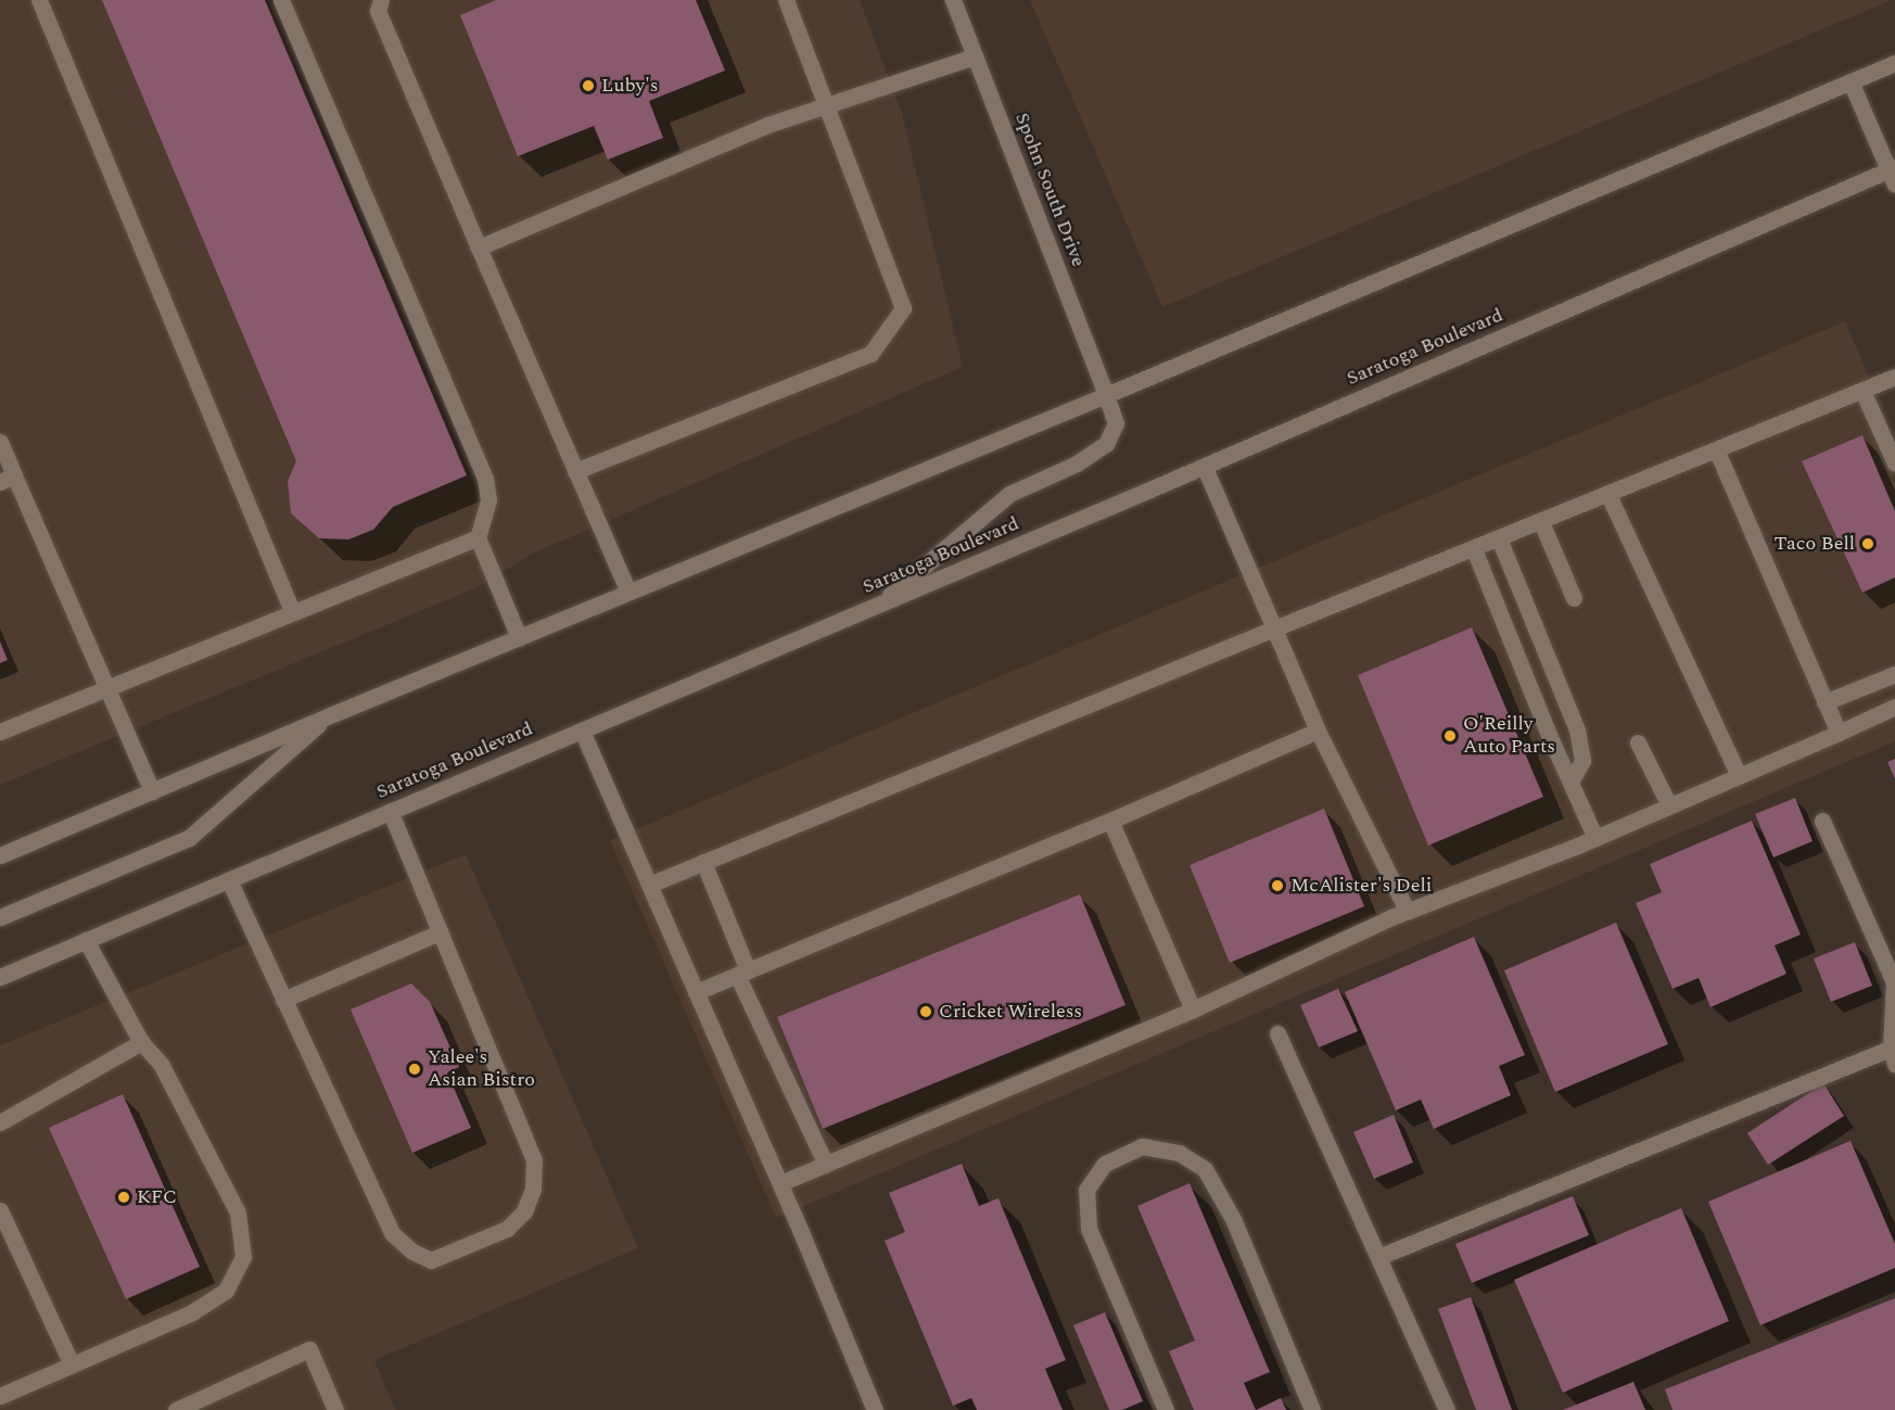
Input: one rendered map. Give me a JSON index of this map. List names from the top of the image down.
{
  "streets": {
    "main road": ["Spohn South Drive", "Saratoga Boulevard"]
  },
  "crossings": [
    ["Spohn South Drive", "Saratoga Boulevard"]
  ],
  "places": [
    "Luby's",
    "Taco Bell",
    "O'Reilly Auto Parts",
    "McAlister's Deli",
    "Cricket Wireless",
    "Yalee's Asian Bistro",
    "KFC"
  ]
}
